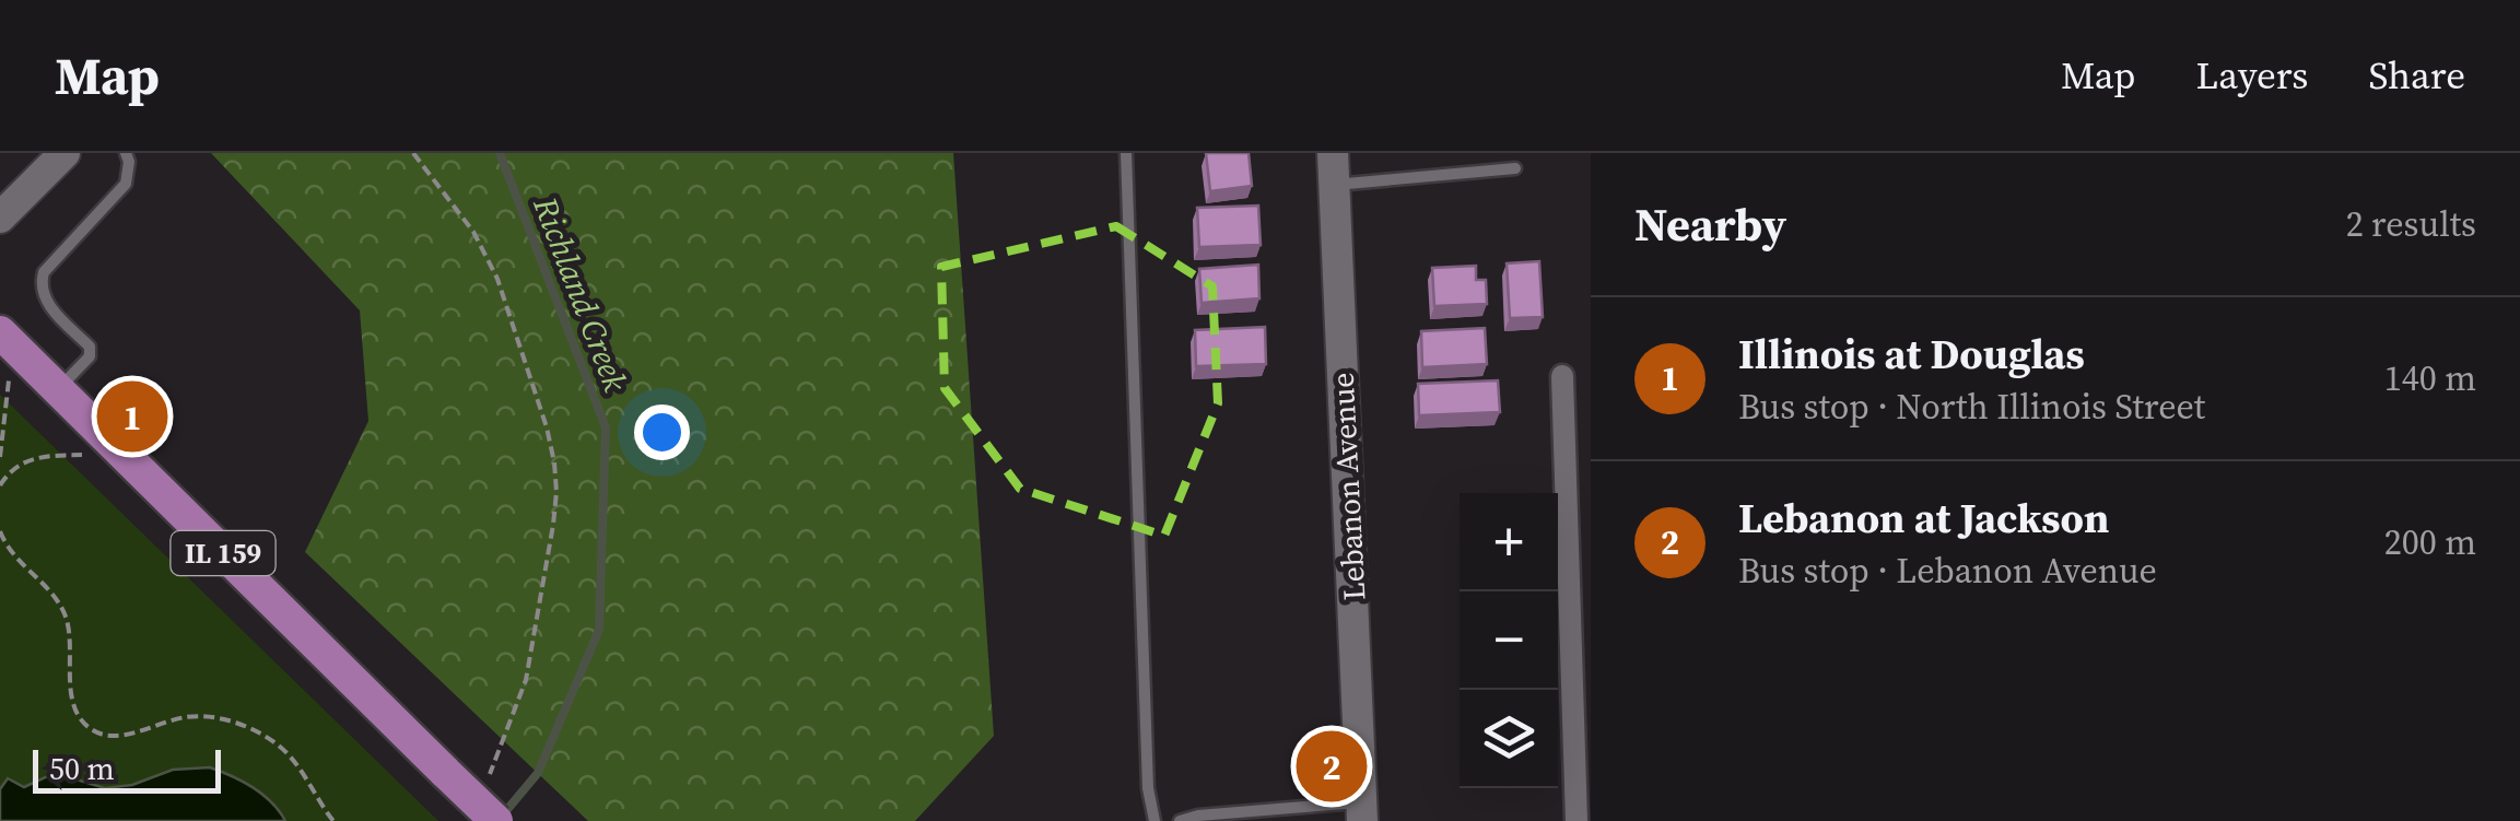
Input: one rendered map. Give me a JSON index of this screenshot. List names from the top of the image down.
{
  "streets": {
    "main road": ["Lebanon Avenue", "IL 159"]
  },
  "water": ["Richland Creek"],
  "scale_bar": "50 m",
  "page": {
    "header": "Map",
    "nav": ["Map", "Layers", "Share"],
    "heading": ["Nearby", "2 results"],
    "list": [
      {
        "mark": "1",
        "name": "Illinois at Douglas",
        "note": "Bus stop · North Illinois Street",
        "value": "140 m"
      },
      {
        "mark": "2",
        "name": "Lebanon at Jackson",
        "note": "Bus stop · Lebanon Avenue",
        "value": "200 m"
      }
    ],
    "pins": ["1", "2"],
    "map_buttons": ["+", "−"],
    "scale": "50 m"
  }
}
